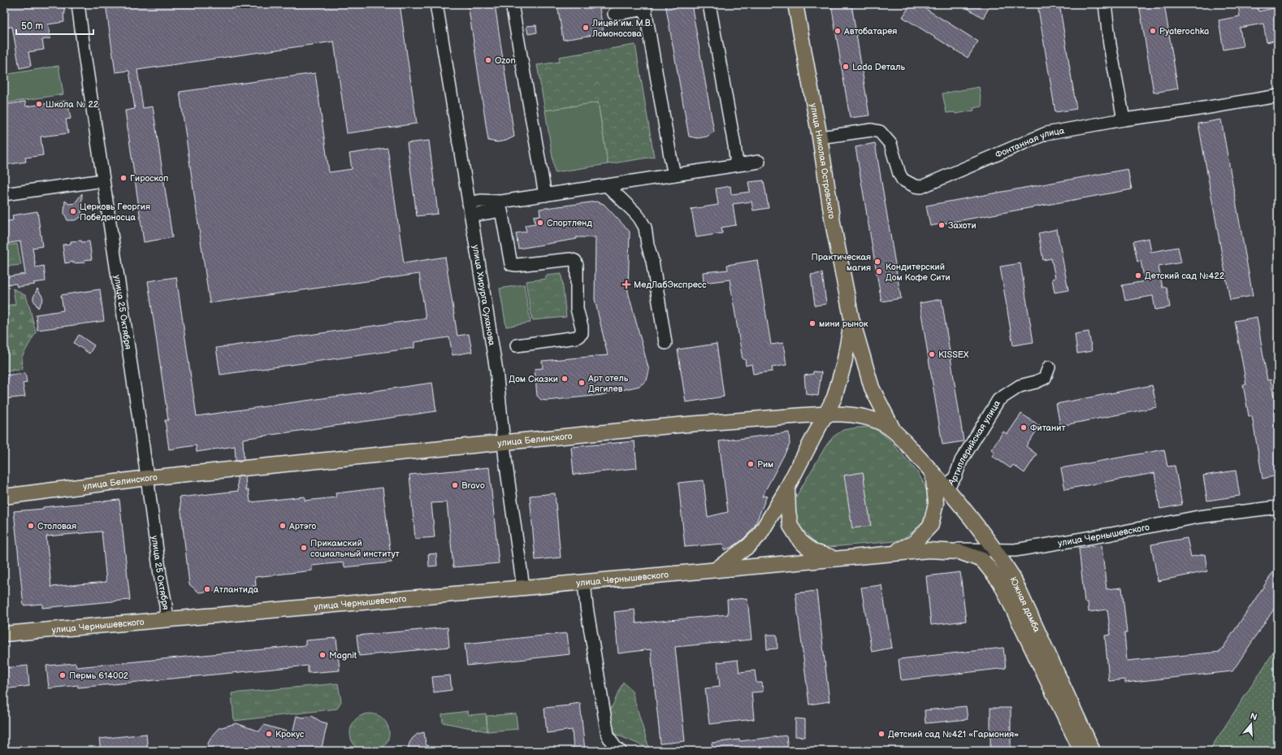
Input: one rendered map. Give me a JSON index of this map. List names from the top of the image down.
{
  "streets": {
    "main road": [
      "улица Николая Островского",
      "улица Белинского",
      "улица Чернышевского",
      "Южная дамба"
    ],
    "street": [
      "Фонтанная улица",
      "улица Хирурга Суханова",
      "улица 25 Октября",
      "Артиллерийская улица"
    ]
  },
  "crossings": [
    ["Фонтанная улица", "улица Николая Островского"],
    ["улица Николая Островского", "улица Белинского"],
    ["улица Николая Островского", "Южная дамба"],
    ["улица Хирурга Суханова", "улица Белинского"],
    ["улица Хирурга Суханова", "улица Чернышевского"],
    ["улица 25 Октября", "улица Белинского"],
    ["улица 25 Октября", "улица Чернышевского"],
    ["улица Белинского", "Южная дамба"],
    ["Артиллерийская улица", "Южная дамба"],
    ["улица Чернышевского", "Южная дамба"]
  ],
  "places": {
    "other": [
      "Лицей им. М.В. Ломоносова",
      "Автобатарея",
      "Pyaterochka",
      "Ozon",
      "Lada Dеталь",
      "Школа № 22",
      "Гироскоп",
      "Церковь Георгия Победоносца",
      "Спортленд",
      "Захоти",
      "Практическая магия",
      "Кондитерский Дом Кофе Сити",
      "Детский сад №422",
      "мини рынок",
      "KISSEX",
      "Дом Сказки",
      "Арт отель Дягилев",
      "Фитанит",
      "Рим",
      "Bravo",
      "Столовая",
      "Артэго",
      "Прикамский социальный институт",
      "Атлантида",
      "Magnit",
      "Пермь 614002",
      "Крокус",
      "Детский сад №421 «Гармония»"
    ],
    "health": ["МедЛабЭкспресс"]
  },
  "scale_bar": "50 m",
  "north": "top"
}
